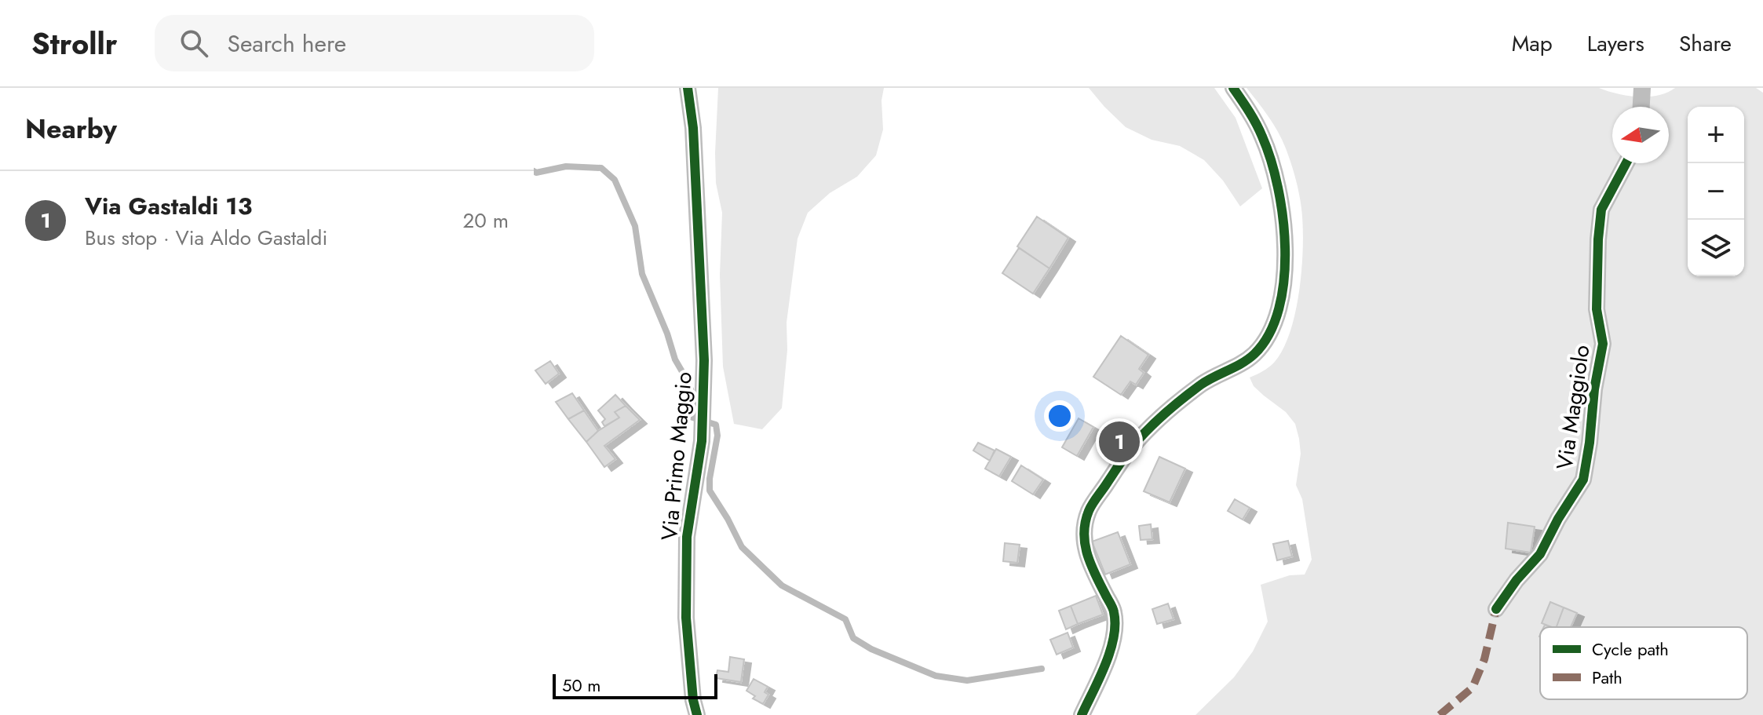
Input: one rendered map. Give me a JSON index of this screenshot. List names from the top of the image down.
{
  "streets": {
    "street": ["Via Maggiolo", "Via Primo Maggio"]
  },
  "legend": ["Cycle path", "Path"],
  "scale_bar": "50 m",
  "north": "left",
  "page": {
    "header": "Strollr",
    "search": "Search here",
    "nav": ["Map", "Layers", "Share"],
    "heading": "Nearby",
    "map_buttons": ["+", "−"],
    "list": [
      {
        "mark": "1",
        "name": "Via Gastaldi 13",
        "note": "Bus stop · Via Aldo Gastaldi",
        "value": "20 m"
      }
    ],
    "pins": "1",
    "scale": "50 m"
  }
}
